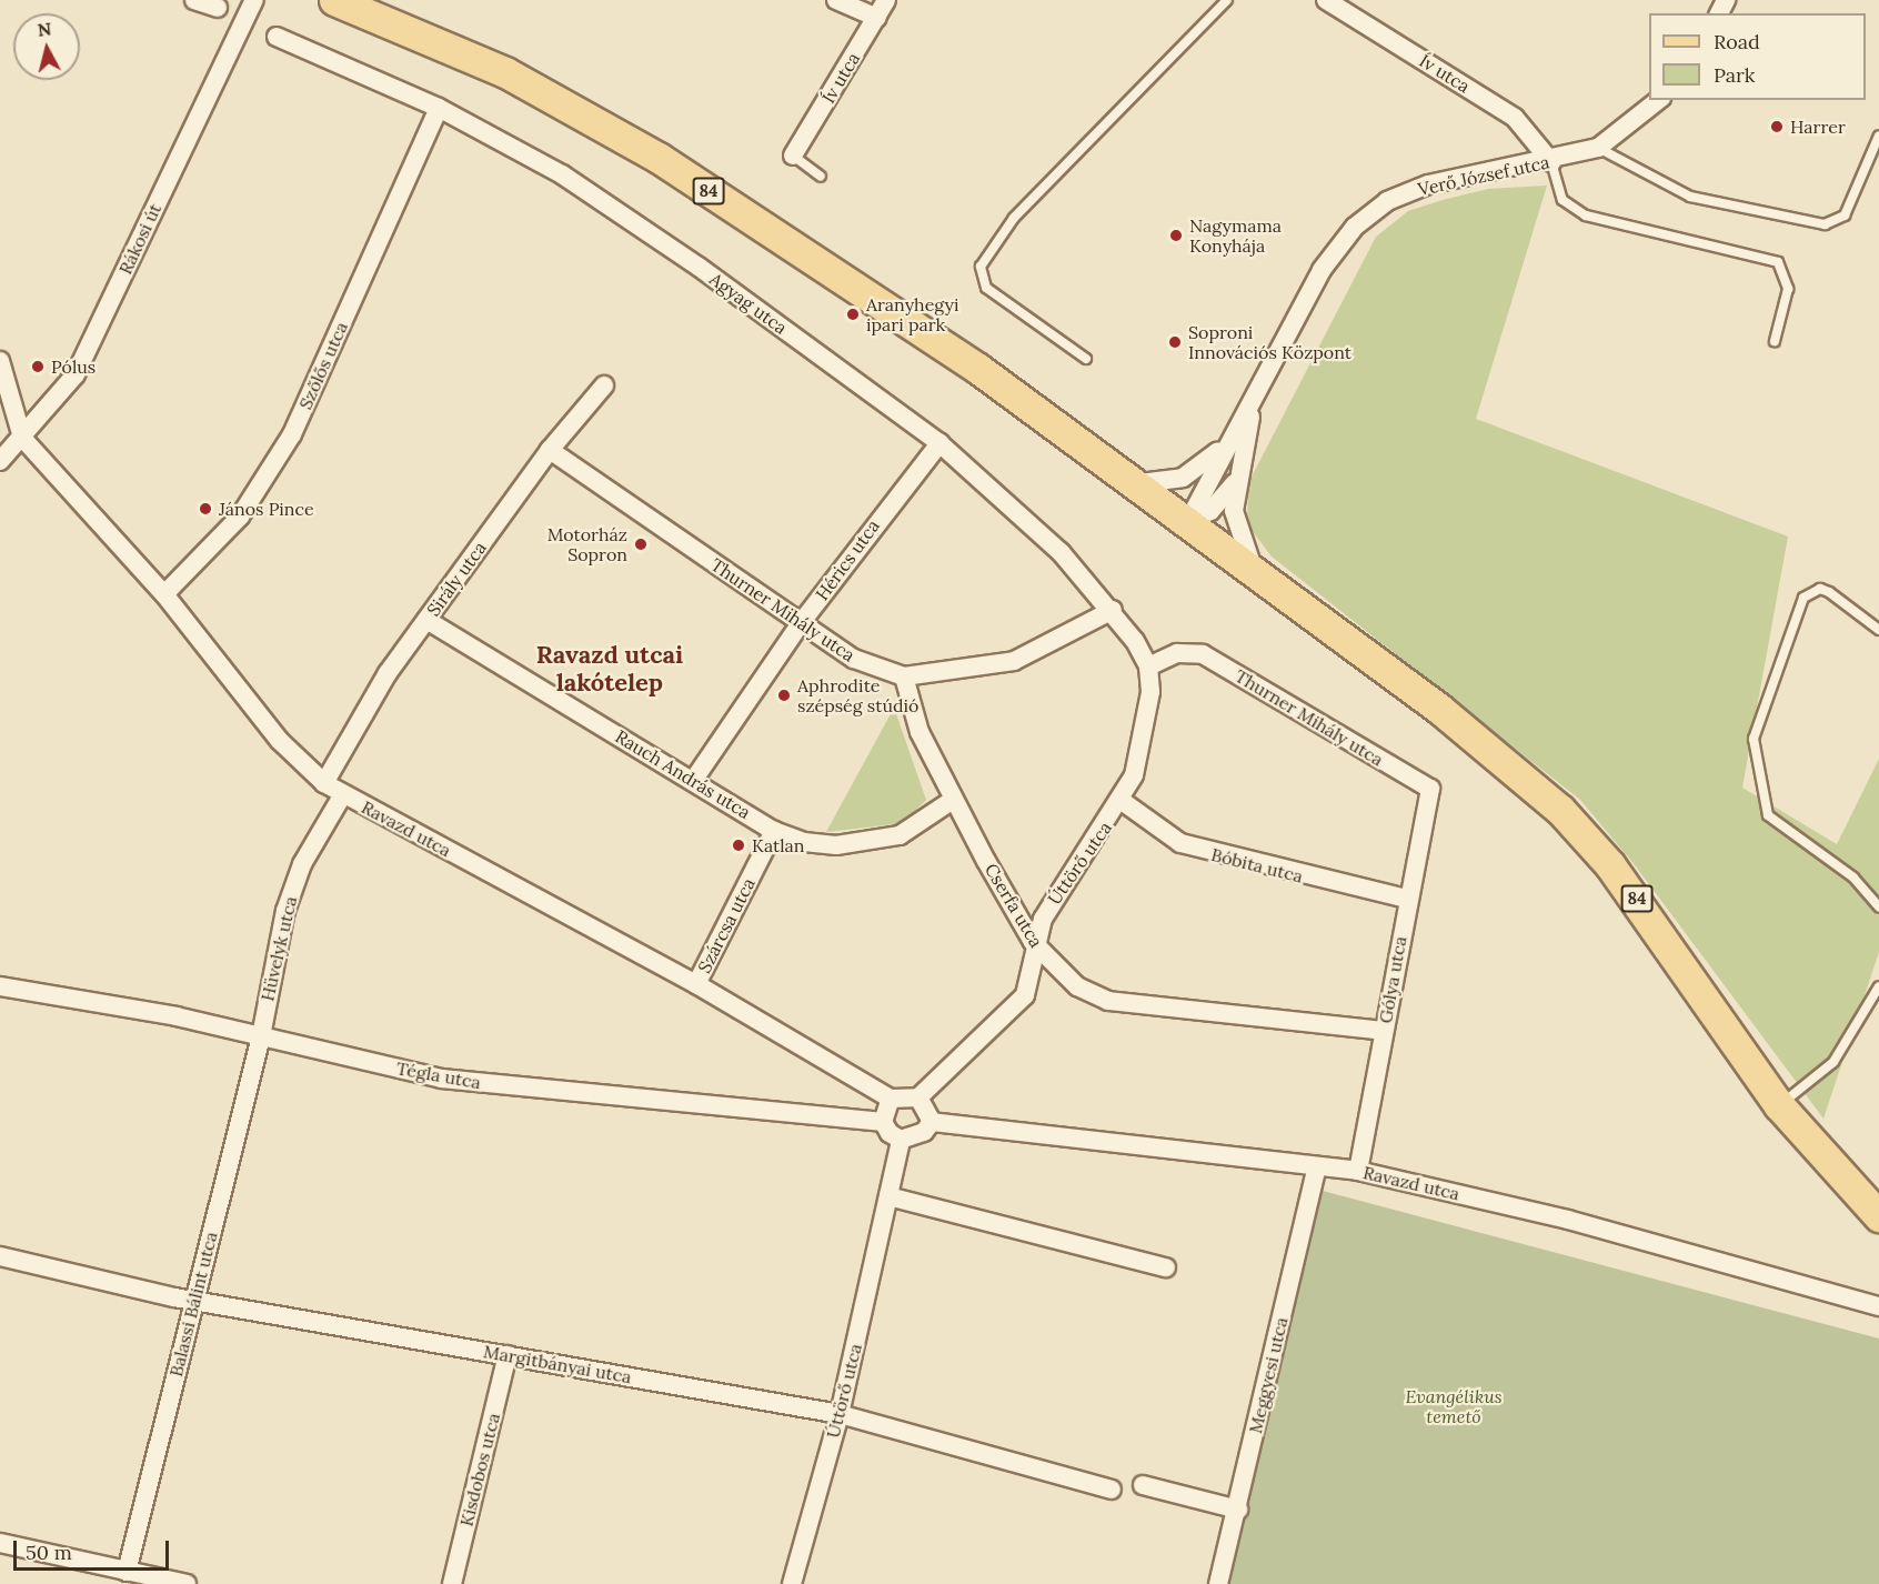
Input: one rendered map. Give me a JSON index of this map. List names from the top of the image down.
{
  "streets": {
    "main road": ["84"],
    "street": [
      "Ív utca",
      "Verő József utca",
      "Rákosi út",
      "Agyag utca",
      "Szőlős utca",
      "Hérics utca",
      "Sirály utca",
      "Thurner Mihály utca",
      "Rauch András utca",
      "Ravazd utca",
      "Úttörő utca",
      "Bóbita utca",
      "Cserfa utca",
      "Szárcsa utca",
      "Hüvelyk utca",
      "Gólya utca",
      "Tégla utca",
      "Balassi Bálint utca",
      "Margitbányai utca",
      "Meggyesi utca",
      "Kisdobos utca"
    ]
  },
  "crossings": [
    ["Ív utca", "Verő József utca"],
    ["Verő József utca", "84"],
    ["Rákosi út", "Ravazd utca"],
    ["Agyag utca", "Szőlős utca"],
    ["Agyag utca", "Hérics utca"],
    ["Agyag utca", "Thurner Mihály utca"],
    ["Agyag utca", "Úttörő utca"],
    ["Szőlős utca", "Ravazd utca"],
    ["Hérics utca", "Thurner Mihály utca"],
    ["Hérics utca", "Rauch András utca"],
    ["Sirály utca", "Thurner Mihály utca"],
    ["Sirály utca", "Rauch András utca"],
    ["Sirály utca", "Ravazd utca"],
    ["Thurner Mihály utca", "Úttörő utca"],
    ["Thurner Mihály utca", "Cserfa utca"],
    ["Thurner Mihály utca", "Gólya utca"],
    ["Rauch András utca", "Cserfa utca"],
    ["Rauch András utca", "Szárcsa utca"],
    ["Ravazd utca", "Úttörő utca"],
    ["Ravazd utca", "Szárcsa utca"],
    ["Ravazd utca", "Hüvelyk utca"],
    ["Ravazd utca", "Gólya utca"],
    ["Ravazd utca", "Tégla utca"],
    ["Ravazd utca", "Meggyesi utca"],
    ["Úttörő utca", "Bóbita utca"],
    ["Úttörő utca", "Cserfa utca"],
    ["Úttörő utca", "Tégla utca"],
    ["Úttörő utca", "Margitbányai utca"],
    ["Bóbita utca", "Gólya utca"],
    ["Cserfa utca", "Gólya utca"],
    ["Hüvelyk utca", "Tégla utca"],
    ["Hüvelyk utca", "Balassi Bálint utca"],
    ["Tégla utca", "Balassi Bálint utca"],
    ["Balassi Bálint utca", "Margitbányai utca"],
    ["Margitbányai utca", "Kisdobos utca"]
  ],
  "districts": ["Ravazd utcai lakótelep"],
  "parks": ["Evangélikus temető"],
  "places": [
    "Harrer",
    "Nagymama Konyhája",
    "Aranyhegyi ipari park",
    "Soproni Innovációs Központ",
    "Pólus",
    "János Pince",
    "Motorház Sopron",
    "Aphrodite szépség stúdió",
    "Katlan"
  ],
  "legend": ["Road", "Park"],
  "scale_bar": "50 m",
  "north": "top"
}
